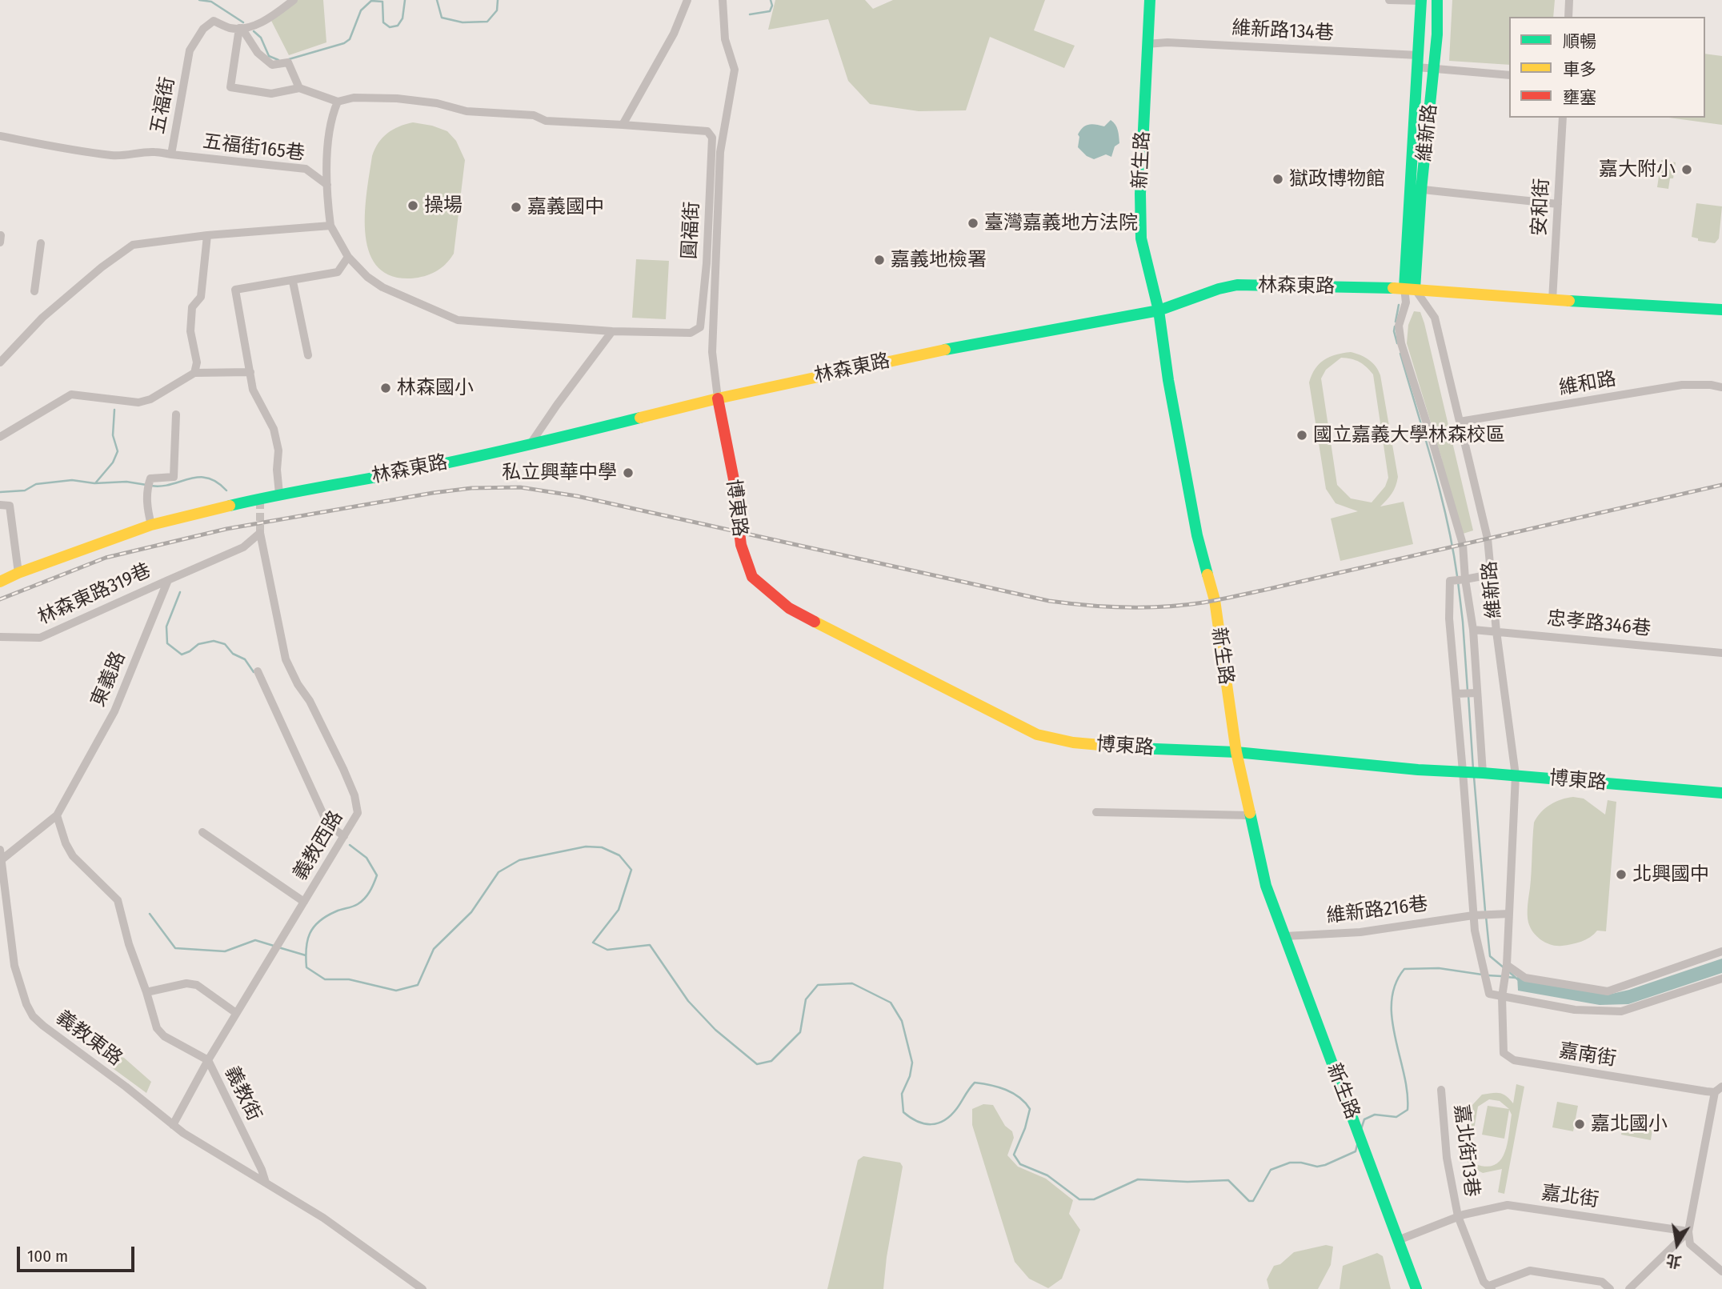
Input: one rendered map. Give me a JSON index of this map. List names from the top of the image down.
{
  "streets": {
    "street": [
      "維新路134巷",
      "五福街",
      "維新路",
      "五福街165巷",
      "新生路",
      "安和街",
      "圓福街",
      "林森東路",
      "維和路",
      "博東路",
      "林森東路319巷",
      "忠孝路346巷",
      "東義路",
      "義教西路",
      "維新路216巷",
      "義教東路",
      "嘉南街",
      "義教街",
      "嘉北街13巷",
      "嘉北街"
    ]
  },
  "crossings": [
    ["維新路134巷", "維新路"],
    ["維新路134巷", "新生路"],
    ["五福街", "五福街165巷"],
    ["維新路", "林森東路"],
    ["維新路", "維和路"],
    ["維新路", "博東路"],
    ["維新路", "忠孝路346巷"],
    ["維新路", "維新路216巷"],
    ["維新路", "嘉南街"],
    ["新生路", "林森東路"],
    ["新生路", "博東路"],
    ["新生路", "維新路216巷"],
    ["新生路", "嘉北街"],
    ["安和街", "林森東路"],
    ["圓福街", "林森東路"],
    ["圓福街", "博東路"],
    ["林森東路", "博東路"],
    ["林森東路319巷", "東義路"],
    ["林森東路319巷", "義教西路"],
    ["東義路", "義教西路"],
    ["東義路", "義教東路"],
    ["東義路", "義教街"],
    ["義教西路", "義教東路"],
    ["義教西路", "義教街"],
    ["義教東路", "義教街"],
    ["嘉北街13巷", "嘉北街"]
  ],
  "places": [
    "嘉大附小",
    "獄政博物館",
    "操場",
    "嘉義國中",
    "臺灣嘉義地方法院",
    "嘉義地檢署",
    "林森國小",
    "國立嘉義大學林森校區",
    "私立興華中學",
    "北興國中",
    "嘉北國小"
  ],
  "legend": ["順暢", "車多", "壅塞"],
  "scale_bar": "100 m",
  "north": "bottom"
}
